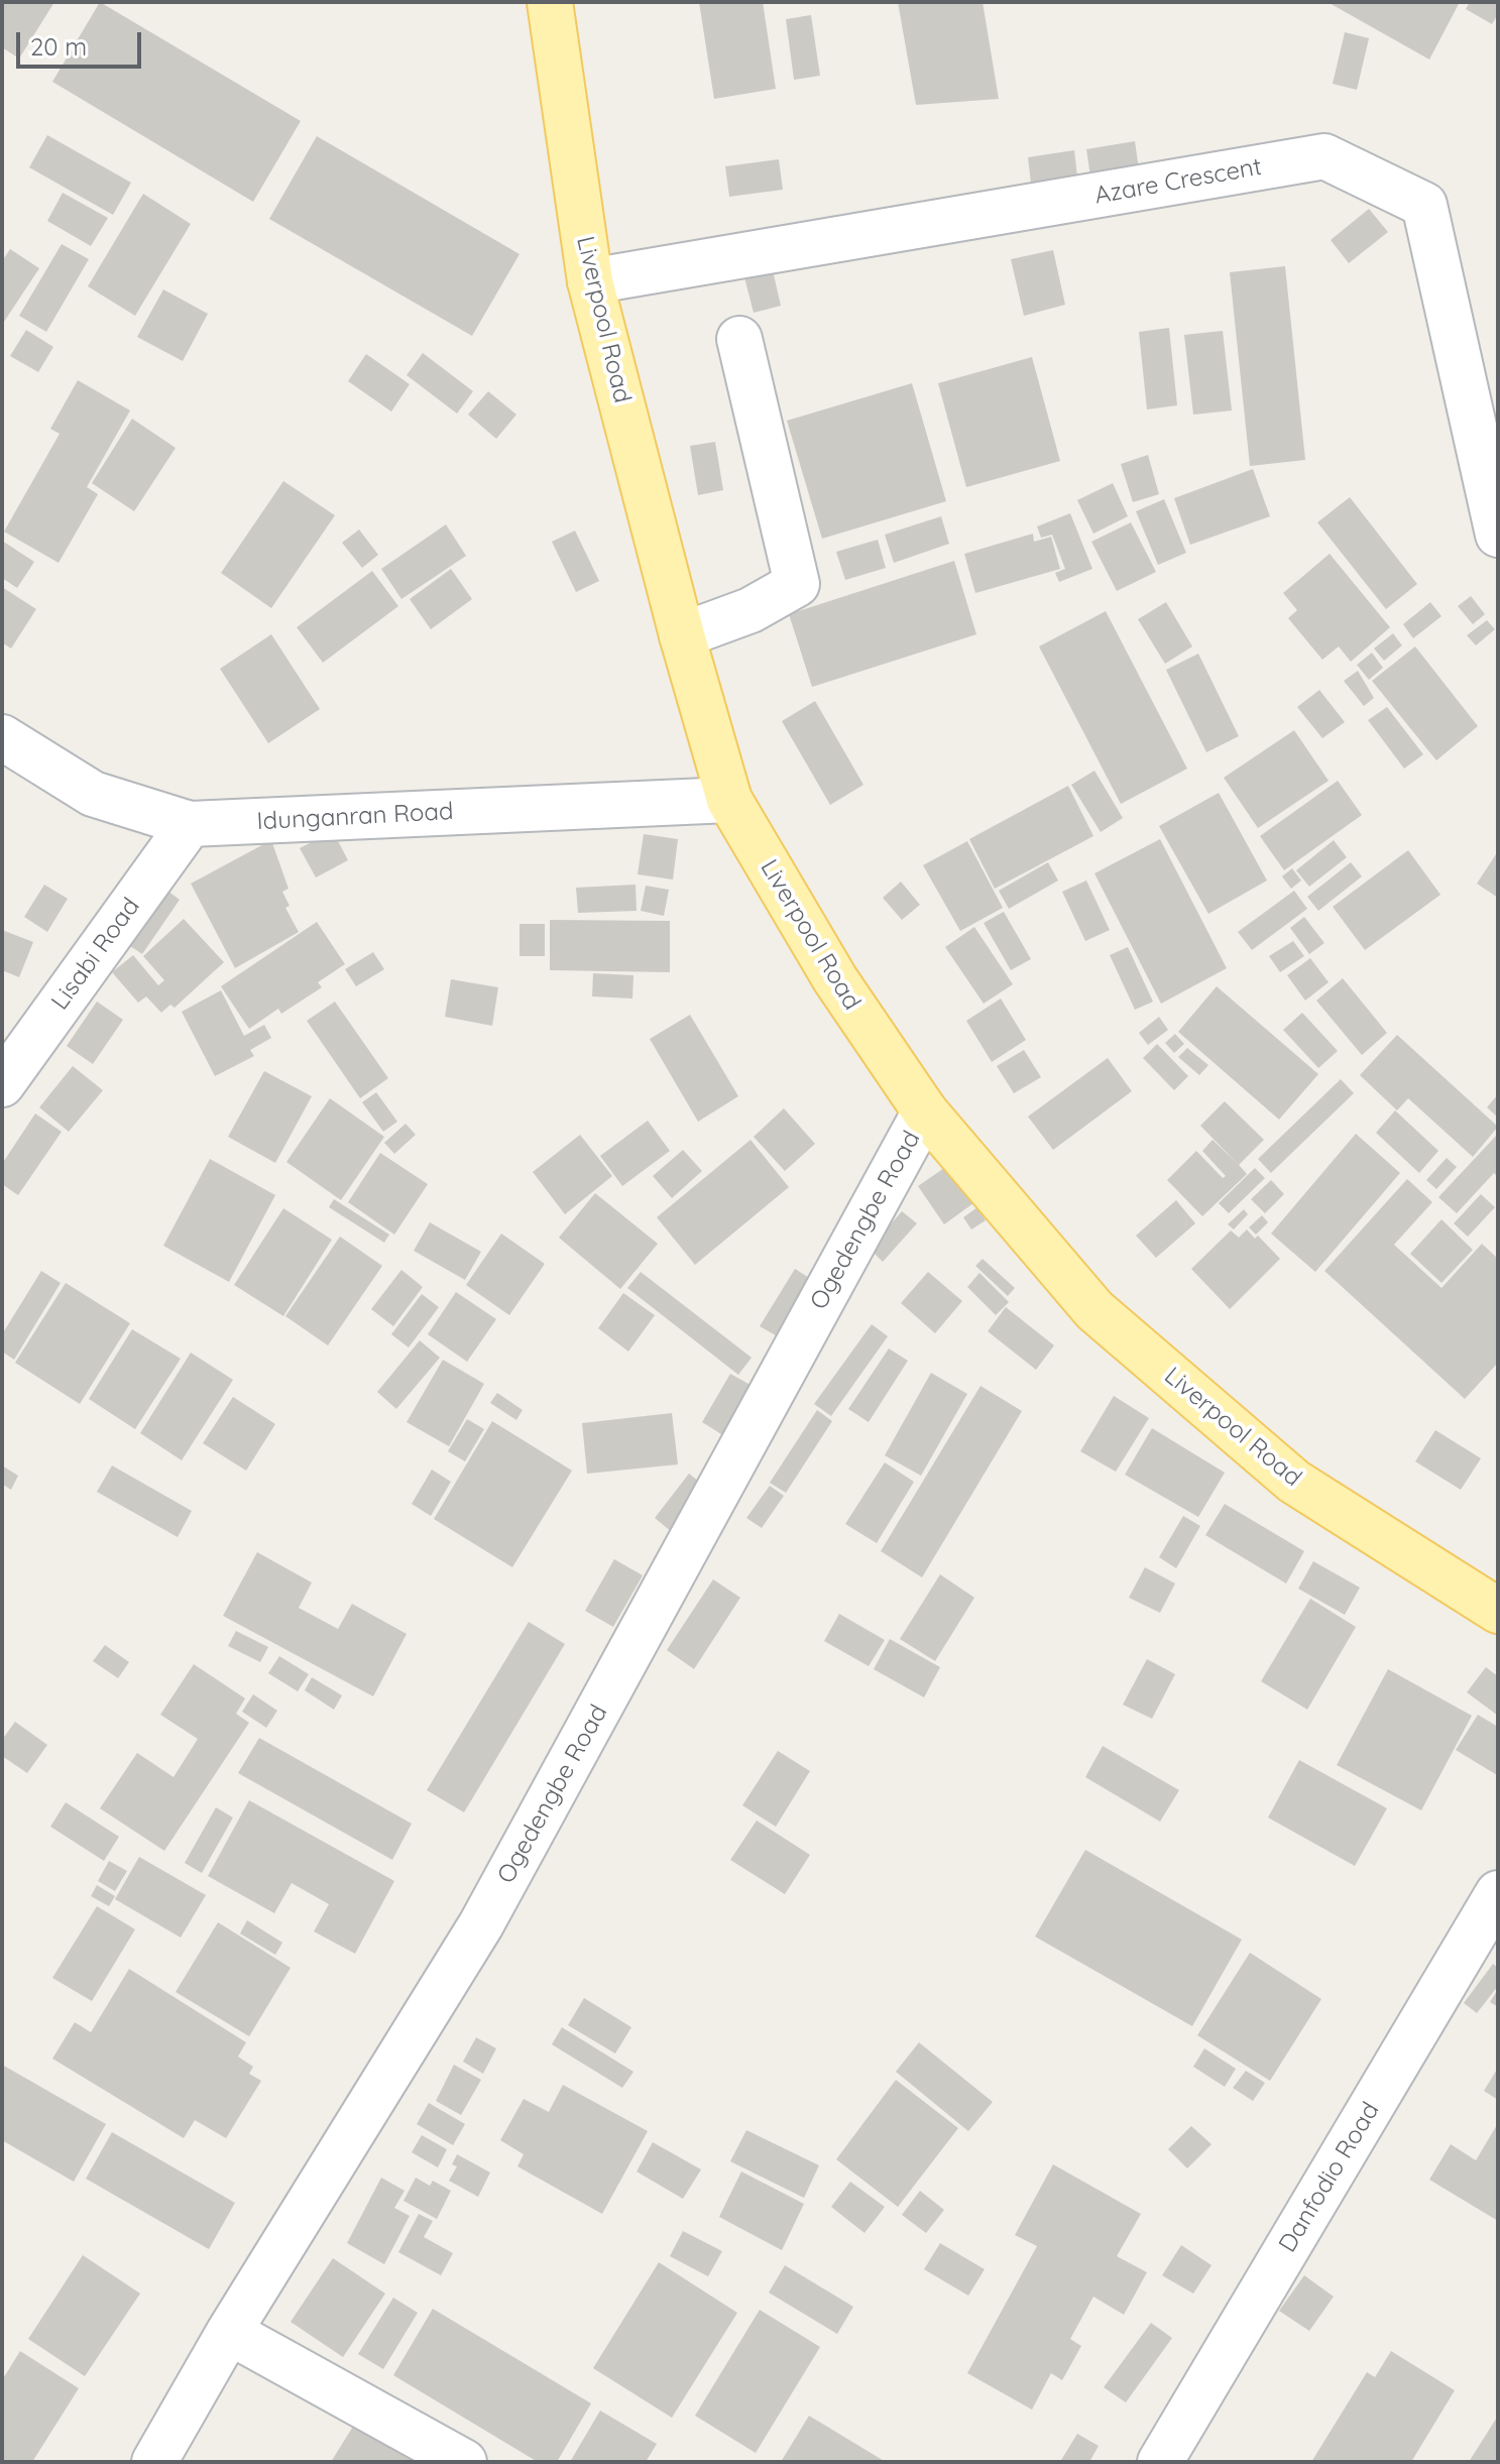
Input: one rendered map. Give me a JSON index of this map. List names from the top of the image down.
{
  "streets": {
    "main road": ["Liverpool Road"],
    "street": [
      "Azare Crescent",
      "Idunganran Road",
      "Lisabi Road",
      "Ogedengbe Road",
      "Danfodio Road"
    ]
  },
  "crossings": [
    ["Azare Crescent", "Liverpool Road"],
    ["Liverpool Road", "Idunganran Road"],
    ["Liverpool Road", "Ogedengbe Road"],
    ["Idunganran Road", "Lisabi Road"]
  ],
  "scale_bar": "20 m"
}
